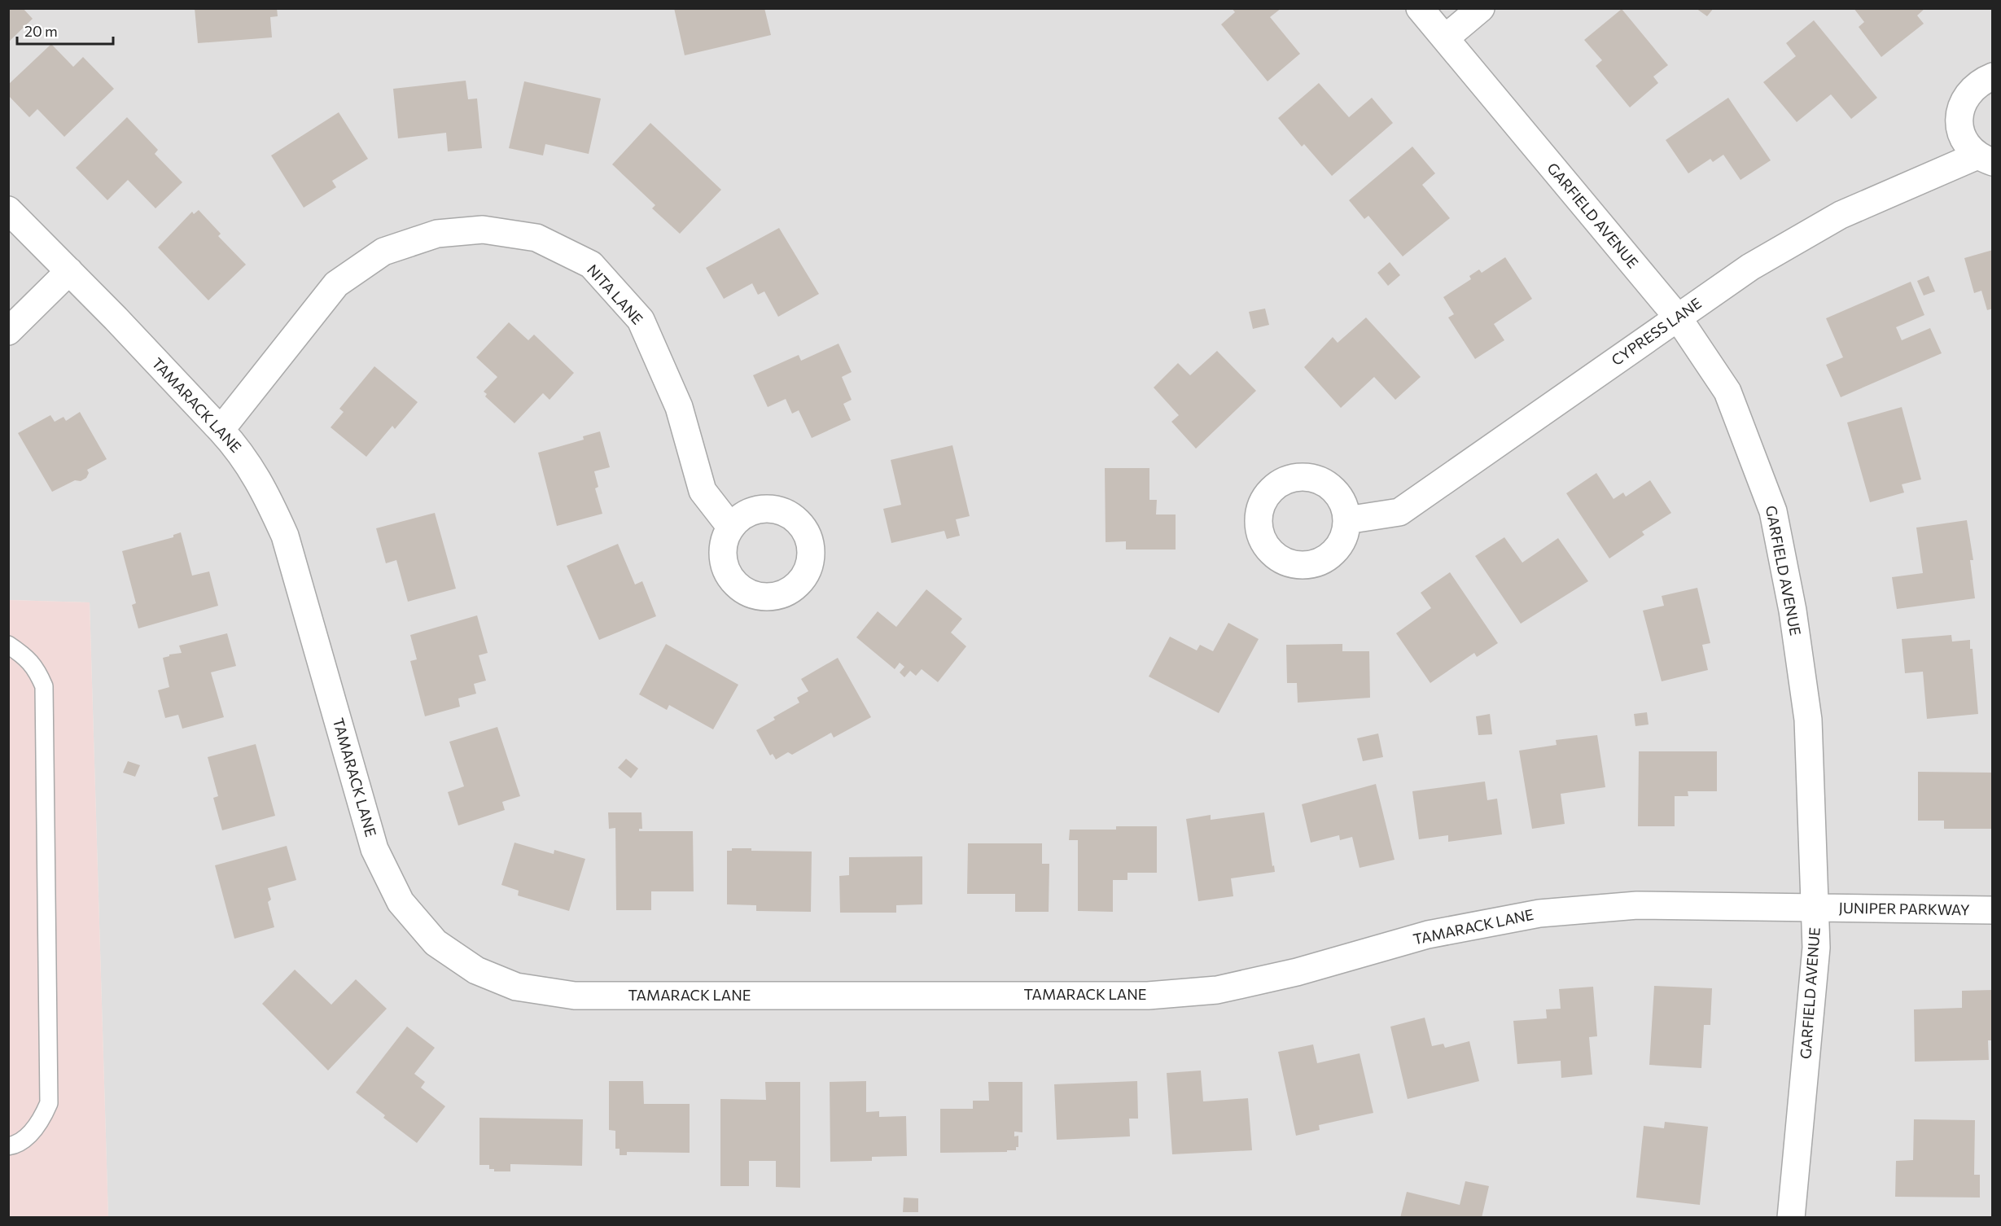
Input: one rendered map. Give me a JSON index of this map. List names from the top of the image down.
{
  "streets": {
    "street": [
      "GARFIELD AVENUE",
      "NITA LANE",
      "CYPRESS LANE",
      "TAMARACK LANE",
      "JUNIPER PARKWAY"
    ]
  },
  "crossings": [
    ["GARFIELD AVENUE", "CYPRESS LANE"],
    ["GARFIELD AVENUE", "TAMARACK LANE"],
    ["GARFIELD AVENUE", "JUNIPER PARKWAY"],
    ["NITA LANE", "TAMARACK LANE"],
    ["TAMARACK LANE", "JUNIPER PARKWAY"]
  ],
  "scale_bar": "20 m"
}
